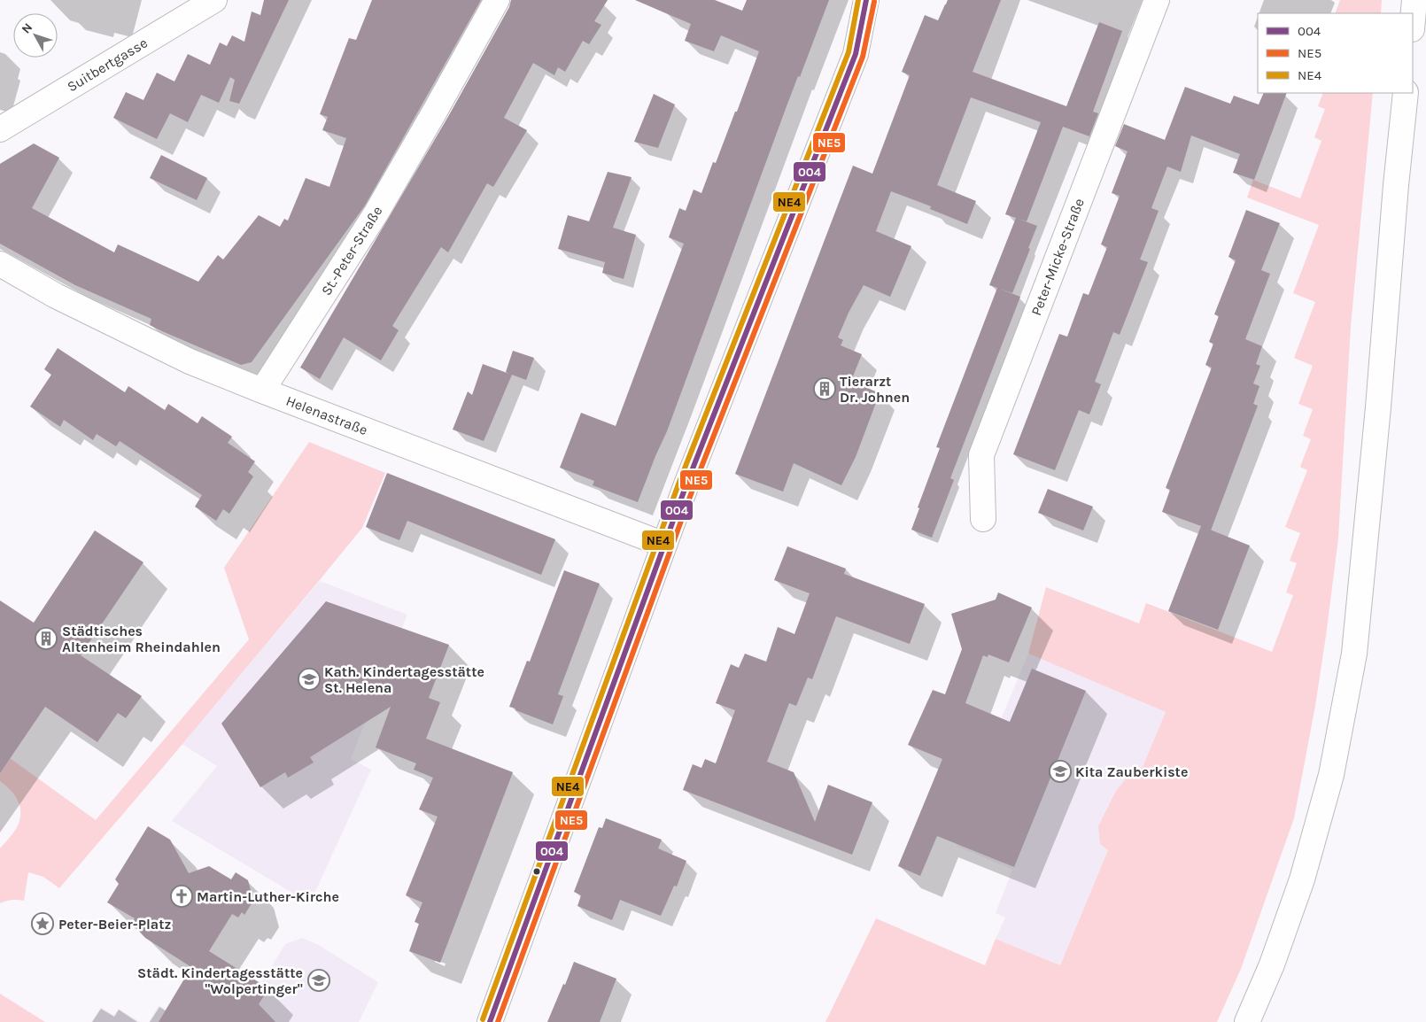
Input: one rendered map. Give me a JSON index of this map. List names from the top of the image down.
{
  "streets": {
    "street": [
      "Suitbertgasse",
      "St.-Peter-Straße",
      "Peter-Micke-Straße",
      "Helenastraße"
    ]
  },
  "crossings": [
    ["St.-Peter-Straße", "Helenastraße"]
  ],
  "places": {
    "building": ["Tierarzt Dr. Johnen", "Städtisches Altenheim Rheindahlen"],
    "school or university": ["Kath. Kindertagesstätte St. Helena", "Kita Zauberkiste", "Städt. Kindertagesstätte \"Wolpertinger\""],
    "church": ["Martin-Luther-Kirche"],
    "place": ["Peter-Beier-Platz"]
  },
  "lines": ["transit line 004", "transit line NE4", "transit line NE5"],
  "legend": ["004", "NE5", "NE4"],
  "north": "top left"
}
